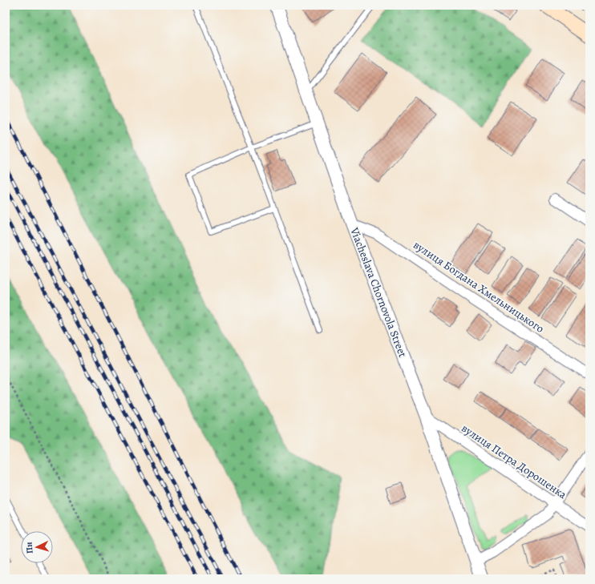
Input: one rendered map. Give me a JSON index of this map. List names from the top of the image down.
{
  "streets": {
    "street": ["вулиця Богдана Хмельницького", "Viacheslava Chornovola Street", "вулиця Петра Дорошенка"]
  },
  "crossings": [
    ["вулиця Богдана Хмельницького", "Viacheslava Chornovola Street"],
    ["Viacheslava Chornovola Street", "вулиця Петра Дорошенка"]
  ],
  "north": "left"
}
